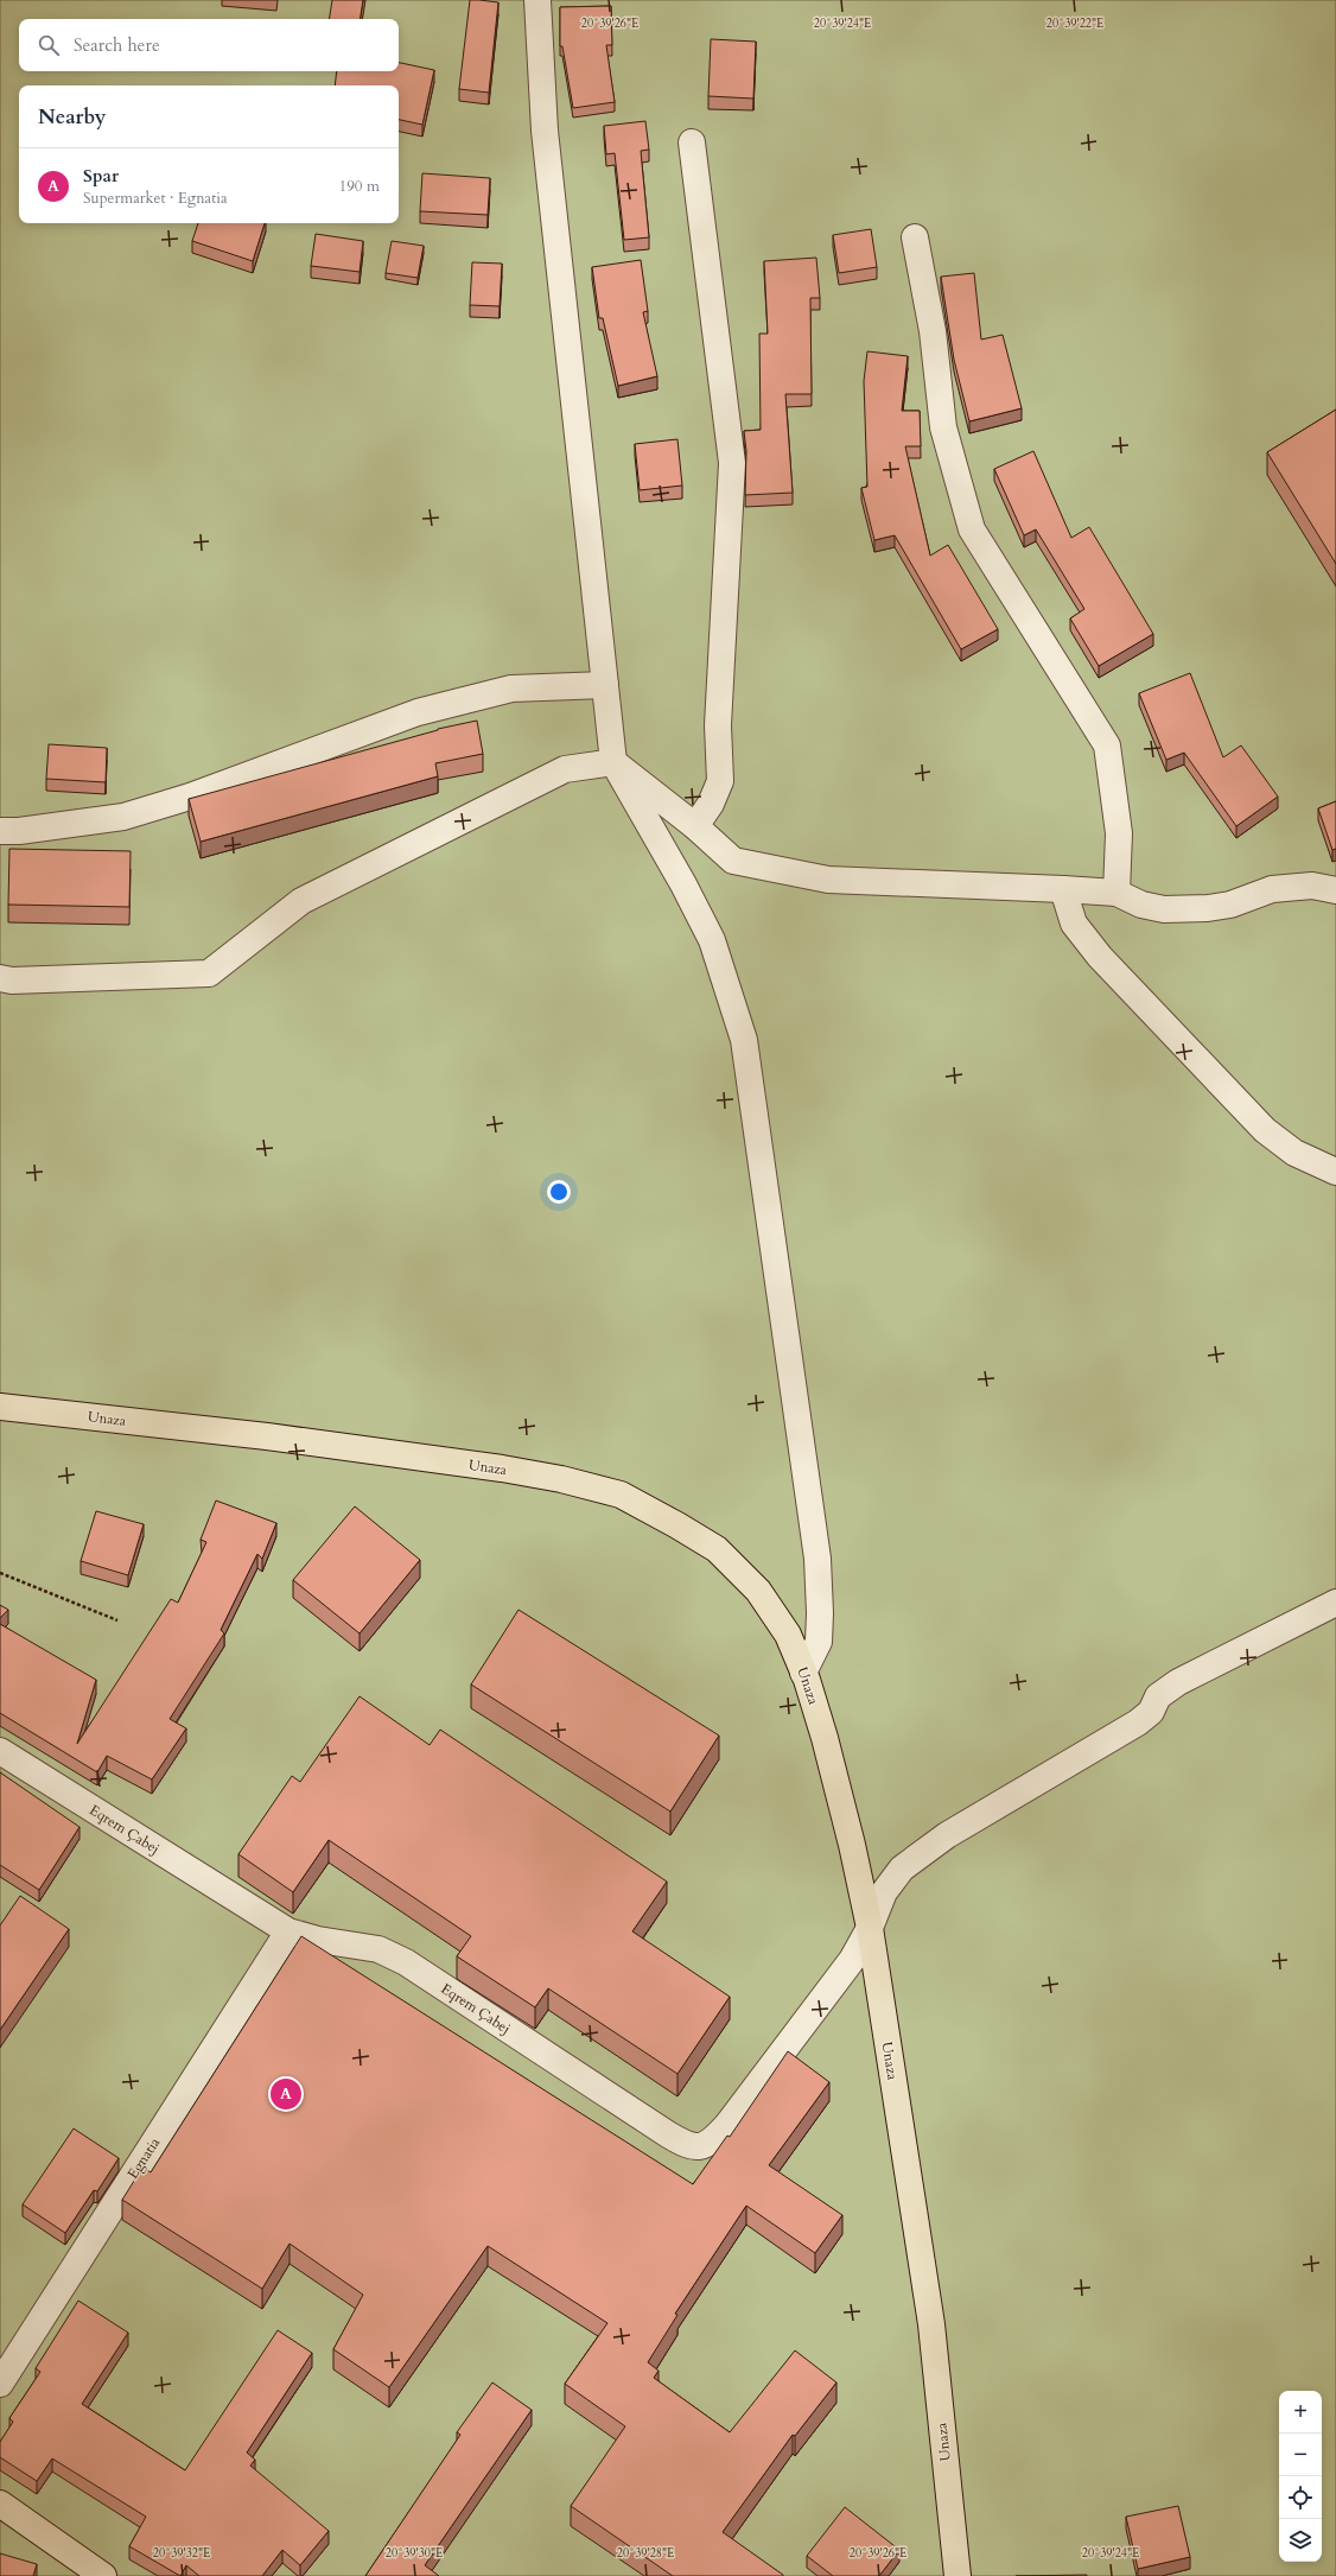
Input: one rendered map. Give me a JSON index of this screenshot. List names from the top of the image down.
{
  "streets": {
    "main road": ["Unaza"],
    "street": ["Eqrem Çabej", "Egnatia"]
  },
  "crossings": [
    ["Unaza", "Eqrem Çabej"],
    ["Eqrem Çabej", "Egnatia"]
  ],
  "page": {
    "search": "Search here",
    "heading": "Nearby",
    "list": [
      {
        "mark": "A",
        "name": "Spar",
        "note": "Supermarket · Egnatia",
        "value": "190 m"
      }
    ],
    "pins": "A",
    "map_buttons": ["+", "−"]
  },
  "coordinates": [
    "20°39'26\"E",
    "20°39'24\"E",
    "20°39'22\"E",
    "20°39'32\"E",
    "20°39'30\"E",
    "20°39'28\"E"
  ]
}
